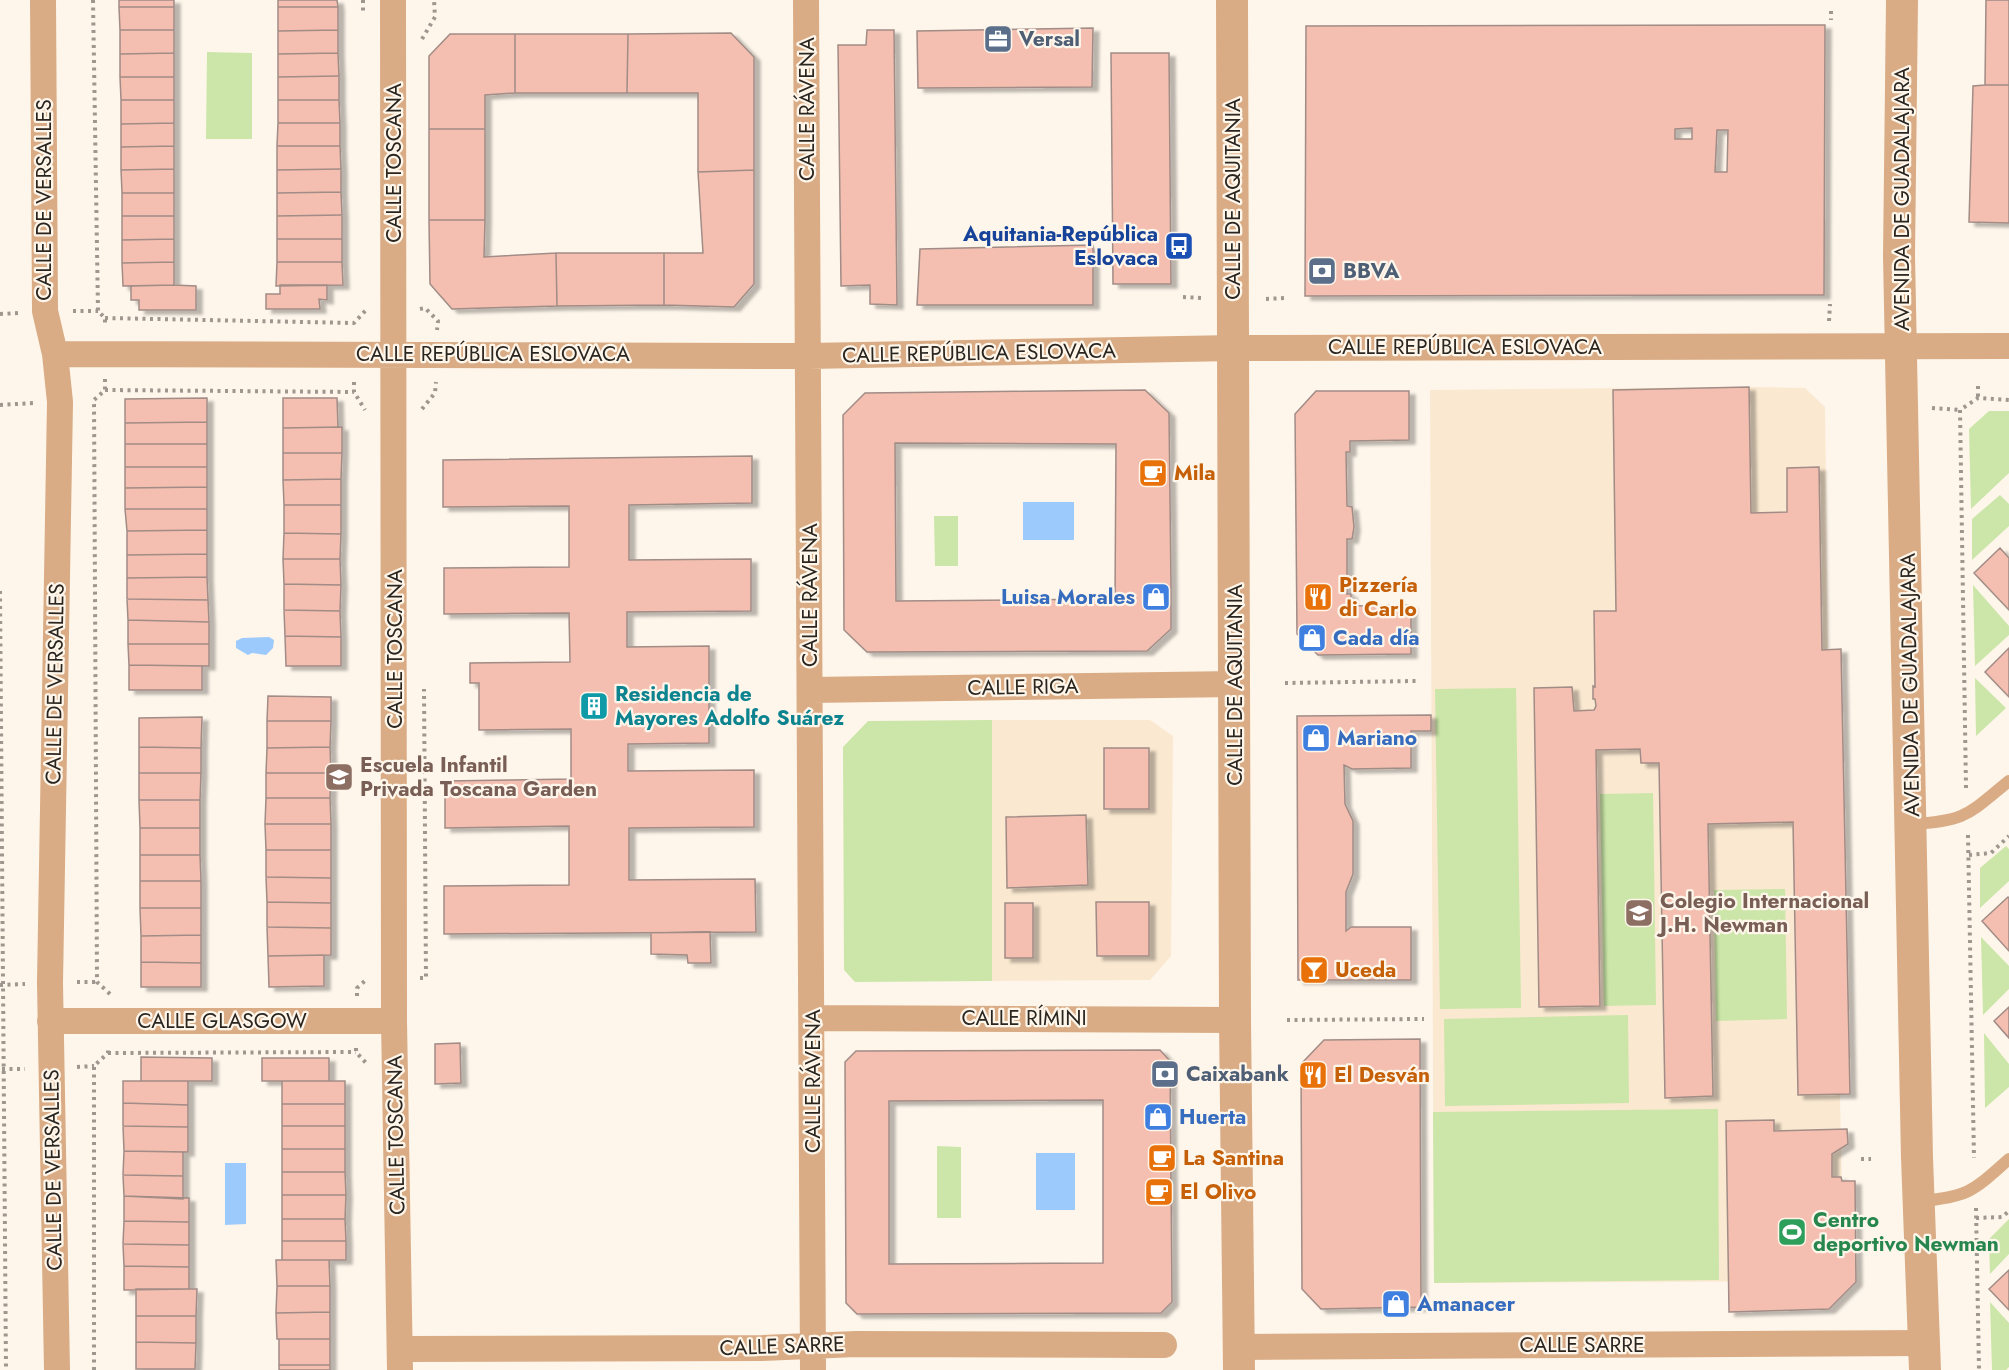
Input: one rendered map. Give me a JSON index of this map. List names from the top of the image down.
{
  "streets": {
    "street": [
      "CALLE RÁVENA",
      "CALLE TOSCANA",
      "CALLE DE AQUITANIA",
      "AVENIDA DE GUADALAJARA",
      "CALLE DE VERSALLES",
      "CALLE REPÚBLICA ESLOVACA",
      "CALLE RIGA",
      "CALLE RÍMINI",
      "CALLE GLASGOW",
      "CALLE SARRE"
    ]
  },
  "crossings": [
    ["CALLE RÁVENA", "CALLE REPÚBLICA ESLOVACA"],
    ["CALLE RÁVENA", "CALLE RIGA"],
    ["CALLE RÁVENA", "CALLE RÍMINI"],
    ["CALLE RÁVENA", "CALLE SARRE"],
    ["CALLE TOSCANA", "CALLE REPÚBLICA ESLOVACA"],
    ["CALLE TOSCANA", "CALLE GLASGOW"],
    ["CALLE TOSCANA", "CALLE SARRE"],
    ["CALLE DE AQUITANIA", "CALLE REPÚBLICA ESLOVACA"],
    ["CALLE DE AQUITANIA", "CALLE RIGA"],
    ["CALLE DE AQUITANIA", "CALLE RÍMINI"],
    ["CALLE DE AQUITANIA", "CALLE SARRE"],
    ["AVENIDA DE GUADALAJARA", "CALLE REPÚBLICA ESLOVACA"],
    ["AVENIDA DE GUADALAJARA", "CALLE SARRE"],
    ["CALLE DE VERSALLES", "CALLE REPÚBLICA ESLOVACA"],
    ["CALLE DE VERSALLES", "CALLE GLASGOW"]
  ],
  "places": {
    "office": ["Versal"],
    "bus stop": ["Aquitania-República Eslovaca"],
    "bank": ["BBVA", "Caixabank"],
    "cafe": ["Mila", "La Santina", "El Olivo"],
    "shop": [
      "Luisa Morales",
      "Cada día",
      "Mariano",
      "Huerta",
      "Amanacer"
    ],
    "restaurant": ["Pizzería di Carlo", "El Desván"],
    "building": ["Residencia de Mayores Adolfo Suárez"],
    "school or university": ["Escuela Infantil Privada Toscana Garden", "Colegio Internacional J.H. Newman"],
    "bar": ["Uceda"],
    "sports": ["Centro deportivo Newman"]
  }
}
